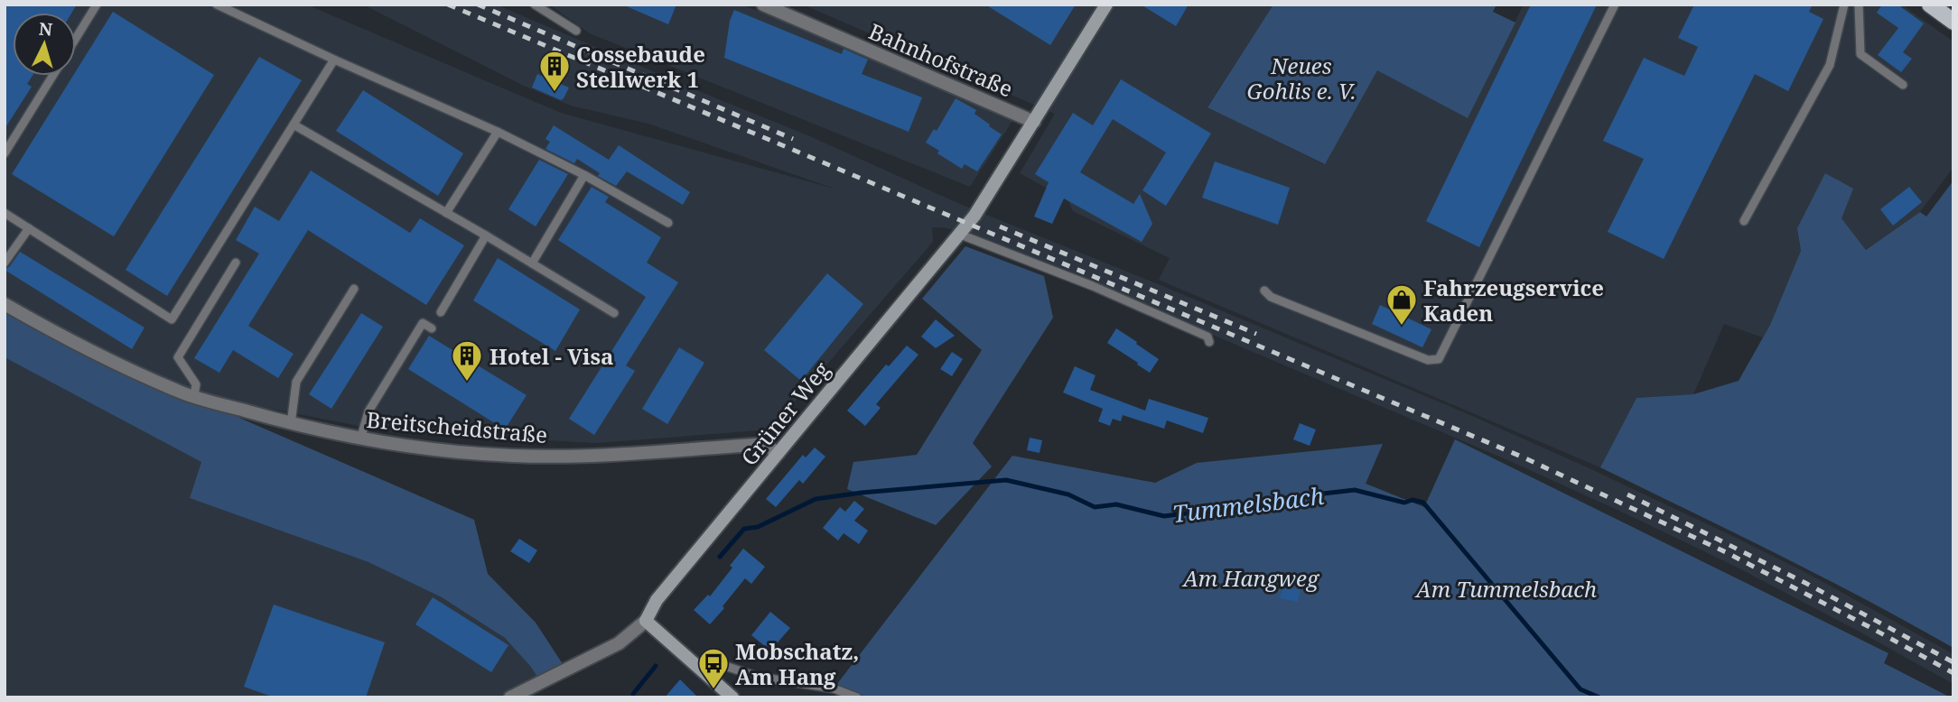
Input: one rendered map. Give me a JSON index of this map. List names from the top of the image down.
{
  "streets": {
    "street": ["Bahnhofstraße", "Grüner Weg", "Breitscheidstraße"]
  },
  "crossings": [
    ["Bahnhofstraße", "Grüner Weg"],
    ["Grüner Weg", "Breitscheidstraße"]
  ],
  "water": ["Tummelsbach"],
  "parks": ["Neues Gohlis e. V.", "Am Hangweg", "Am Tummelsbach"],
  "places": {
    "building": ["Cossebaude Stellwerk 1", "Hotel - Visa"],
    "shop": ["Fahrzeugservice Kaden"],
    "bus stop": ["Mobschatz, Am Hang"]
  },
  "north": "top"
}
